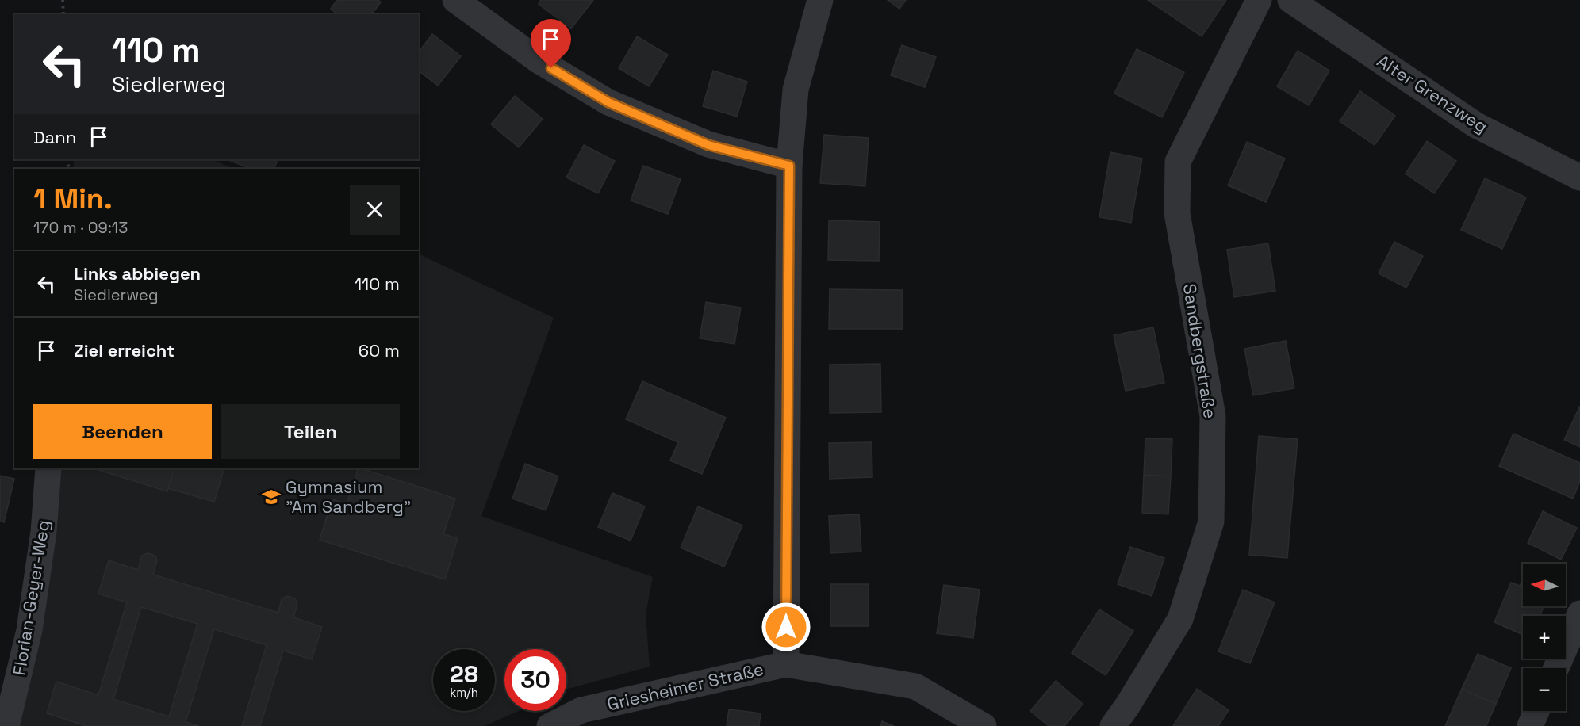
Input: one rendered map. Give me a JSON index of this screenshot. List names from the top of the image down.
{
  "streets": {
    "street": [
      "Alter Grenzweg",
      "Sandbergstraße",
      "Florian-Geyer-Weg",
      "Griesheimer Straße"
    ]
  },
  "places": {
    "school or university": ["Gymnasium \"Am Sandberg\""]
  },
  "north": "left",
  "page": {
    "turn": ["110 m", "Siedlerweg"],
    "then": "Dann",
    "heading": ["1 Min.", "170 m · 09:13"],
    "list": [
      {
        "name": "Links abbiegen",
        "note": "Siedlerweg",
        "value": "110 m"
      },
      {
        "name": "Ziel erreicht",
        "value": "60 m"
      }
    ],
    "buttons": ["Beenden", "Teilen"],
    "map_buttons": ["+", "−"],
    "speed": "28 km/h",
    "limit": "30"
  }
}
